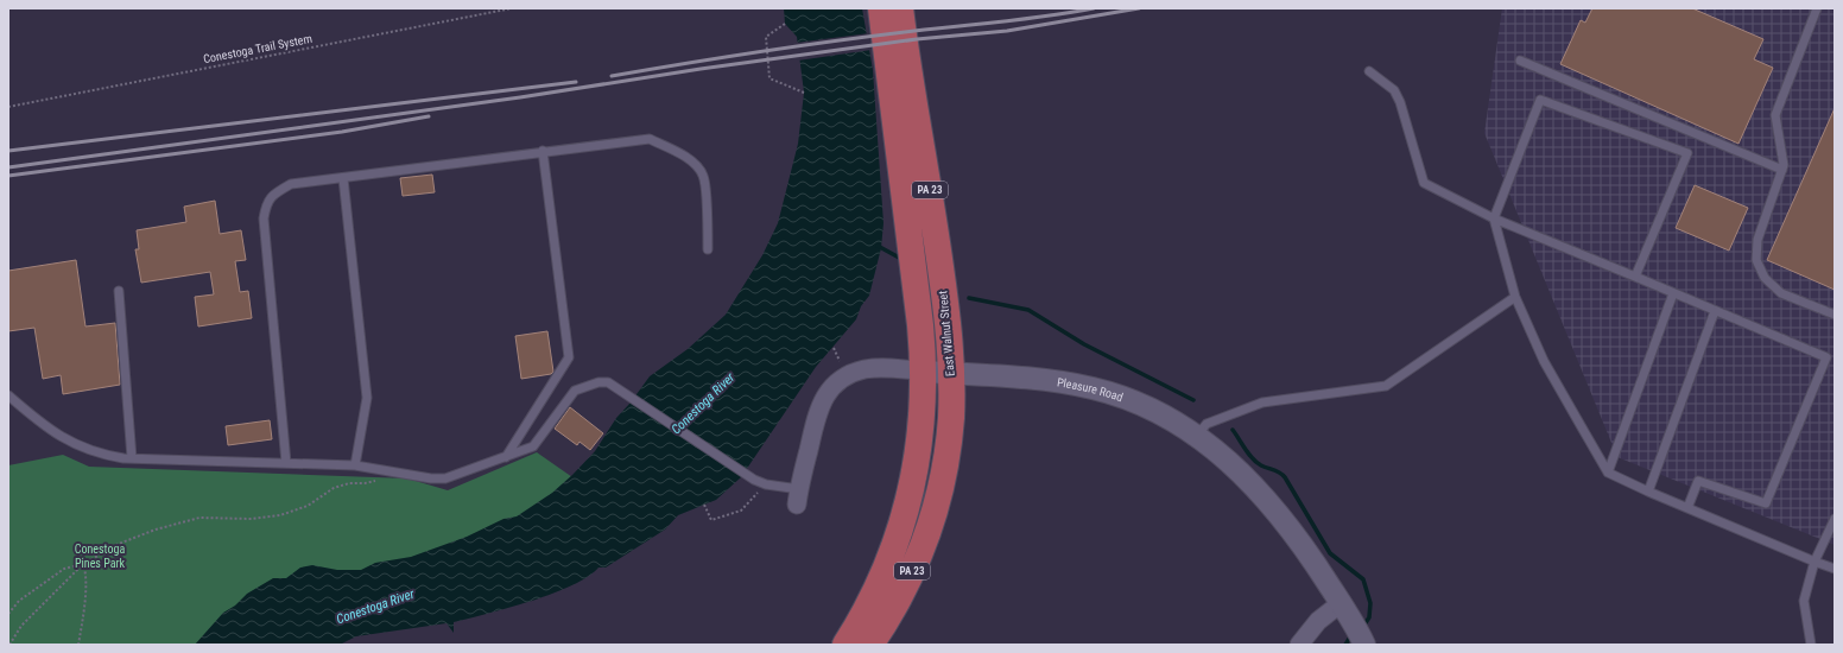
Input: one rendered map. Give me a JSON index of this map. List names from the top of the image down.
{
  "streets": {
    "main road": ["PA 23", "East Walnut Street"],
    "street": ["Pleasure Road"],
    "path": ["Conestoga Trail System"]
  },
  "crossings": [
    ["PA 23", "Pleasure Road"],
    ["East Walnut Street", "Pleasure Road"]
  ],
  "water": ["Conestoga River"],
  "parks": ["Conestoga Pines Park"]
}
